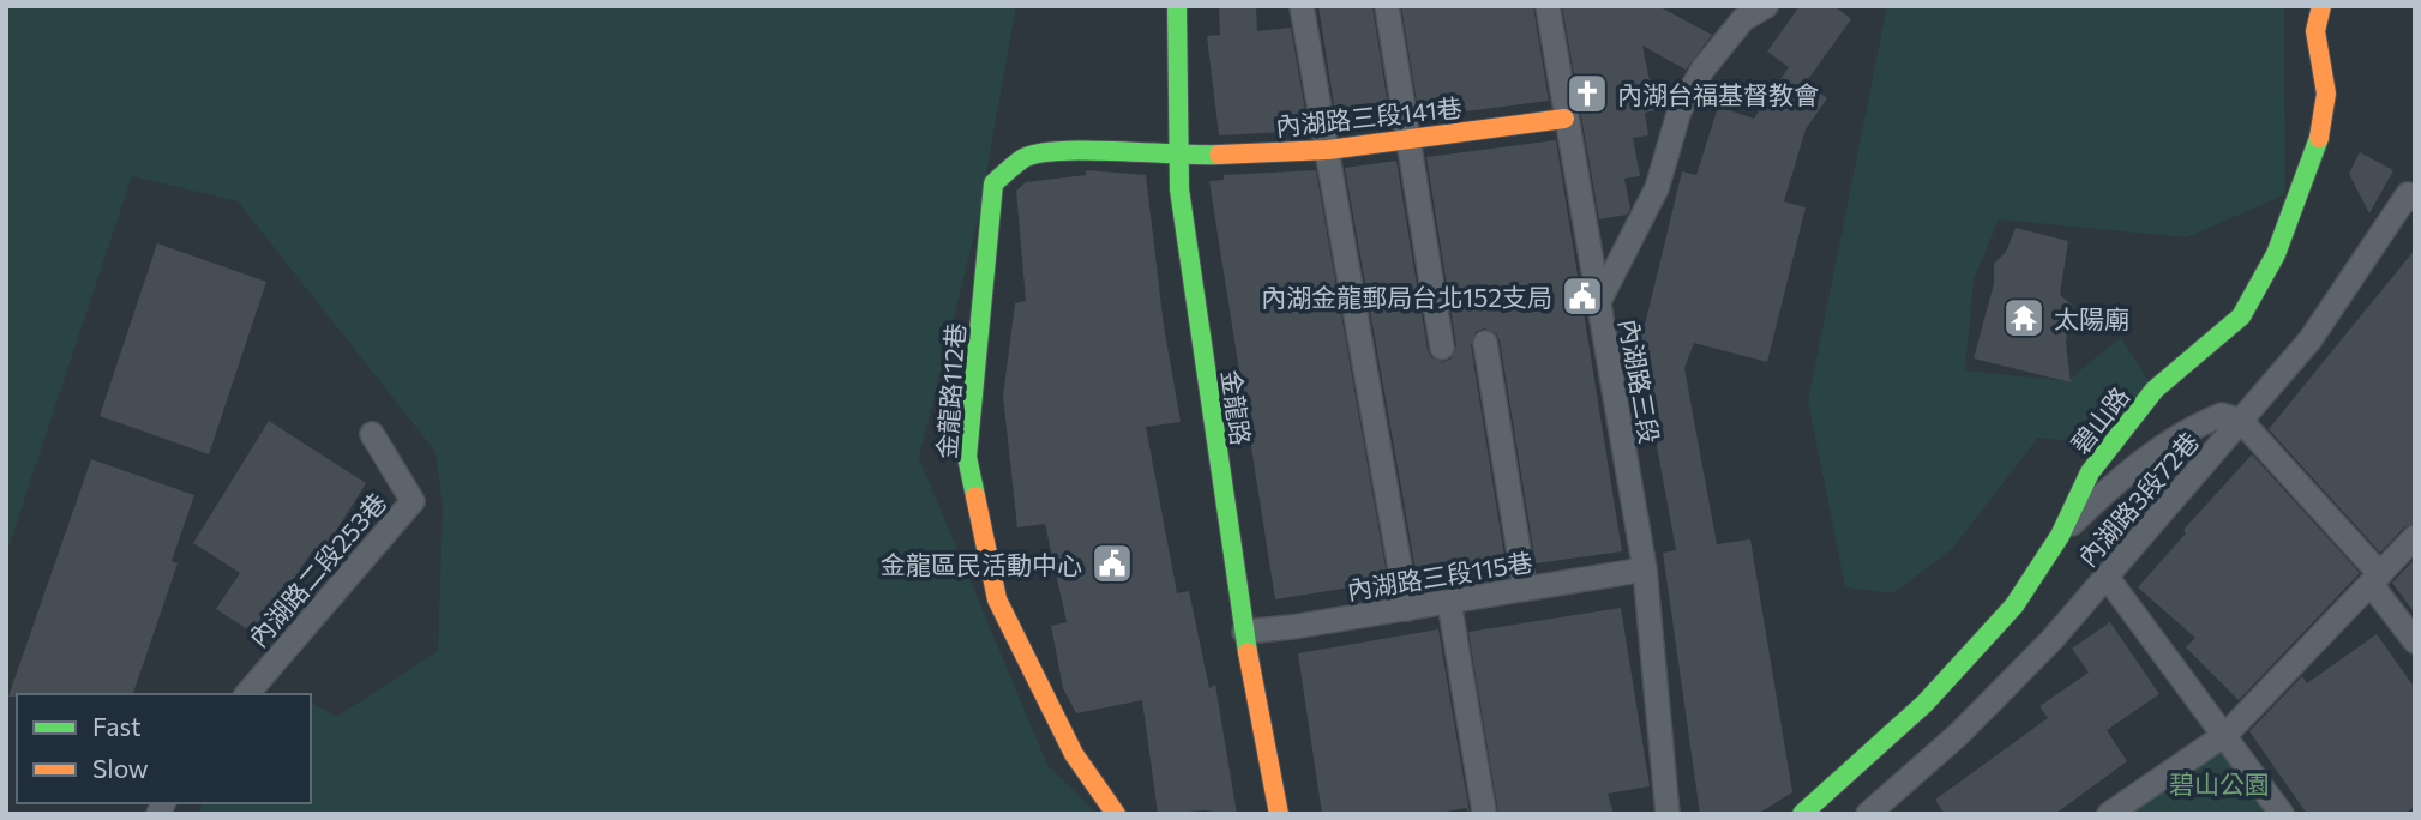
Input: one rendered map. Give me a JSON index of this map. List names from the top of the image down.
{
  "streets": {
    "street": [
      "內湖路三段141巷",
      "內湖路三段",
      "金龍路112巷",
      "金龍路",
      "碧山路",
      "內湖路3段72巷",
      "內湖路二段253巷",
      "內湖路三段115巷"
    ]
  },
  "crossings": [
    ["內湖路三段141巷", "金龍路112巷"],
    ["內湖路三段141巷", "金龍路"],
    ["內湖路三段", "內湖路三段115巷"],
    ["金龍路112巷", "金龍路"],
    ["金龍路", "內湖路三段115巷"]
  ],
  "parks": ["碧山公園"],
  "places": {
    "church": ["內湖台福基督教會"],
    "public building": ["內湖金龍郵局台北152支局", "金龍區民活動中心"],
    "temple": ["太陽廟"]
  },
  "legend": ["Fast", "Slow"]
}
